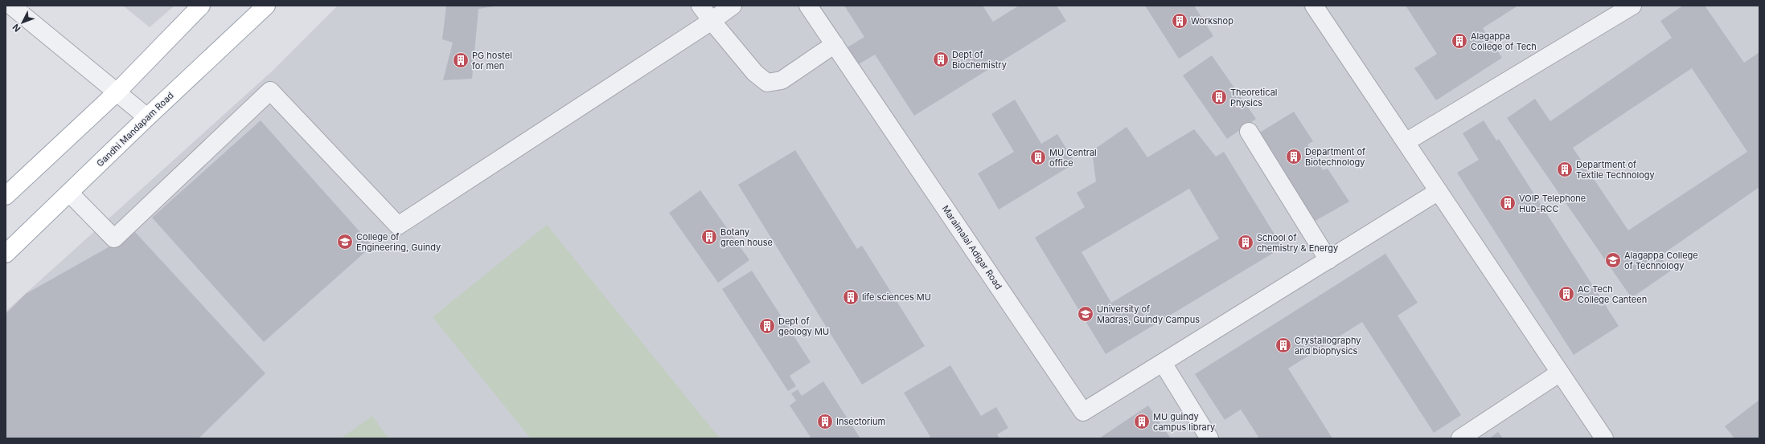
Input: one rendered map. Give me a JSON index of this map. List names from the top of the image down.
{
  "streets": {
    "main road": ["Gandhi Mandapam Road"],
    "lane": ["Maraimalai Adigar Road"]
  },
  "places": {
    "building": [
      "Workshop",
      "Alagappa College of Tech",
      "Dept of Biochemistry",
      "PG hostel for men",
      "Theoretical Physics",
      "Department of Biotechnology",
      "MU Central office",
      "Department of Textile Technology",
      "VOIP Telephone Hub-RCC",
      "Botany green house",
      "School of chemistry & Energy",
      "AC Tech College Canteen",
      "life sciences MU",
      "Dept of geology MU",
      "Crystallography and biophysics",
      "Insectorium",
      "MU guindy campus library"
    ],
    "school or university": ["College of Engineering, Guindy", "Alagappa College of Technology", "University of Madras, Guindy Campus"]
  },
  "north": "bottom left"
}
